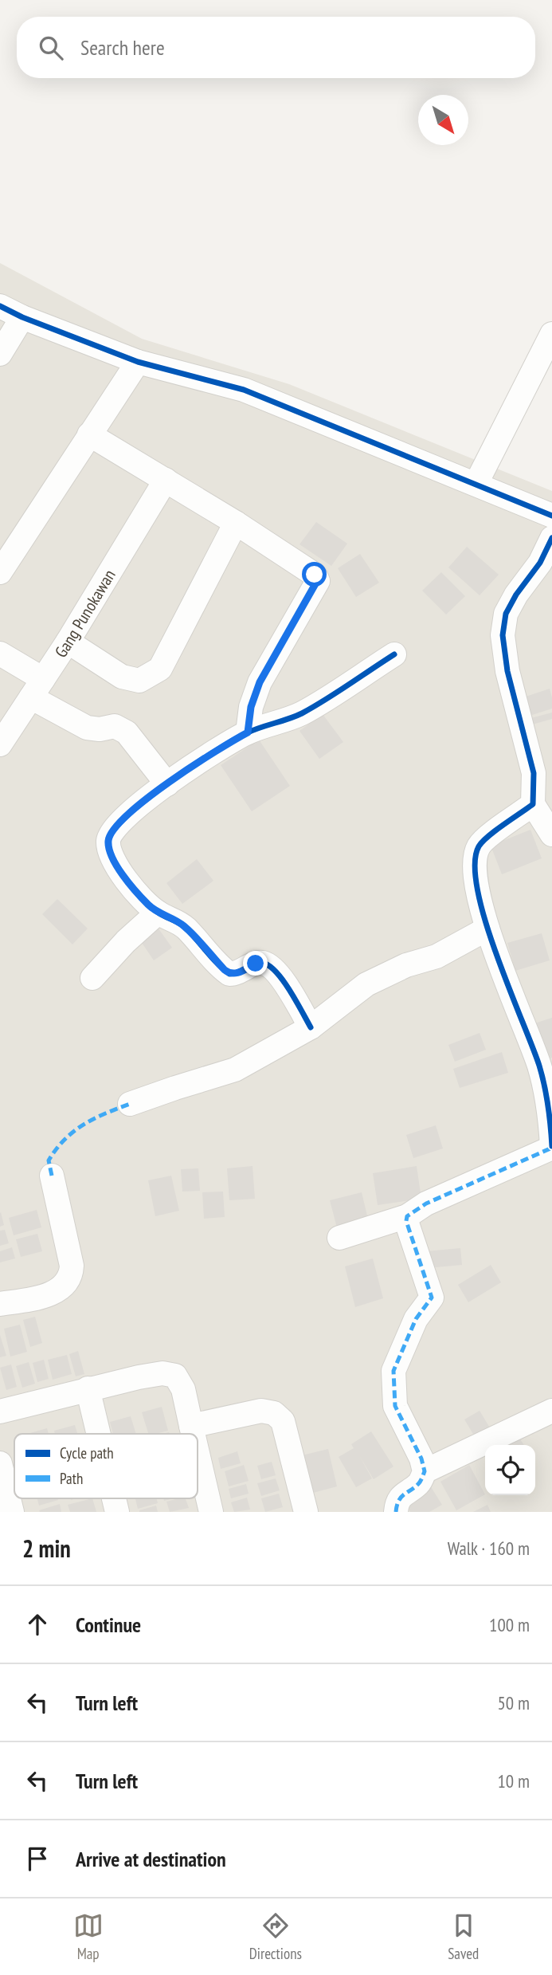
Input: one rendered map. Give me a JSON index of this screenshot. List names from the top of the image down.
{
  "streets": {
    "street": ["Gang Punokawan"]
  },
  "legend": ["Cycle path", "Path"],
  "north": "bottom right",
  "page": {
    "search": "Search here",
    "heading": ["2 min", "Walk · 160 m"],
    "list": [
      ["Continue", "100 m"],
      ["Turn left", "50 m"],
      ["Turn left", "10 m"],
      "Arrive at destination"
    ],
    "nav": ["Map", "Directions", "Saved"]
  }
}
